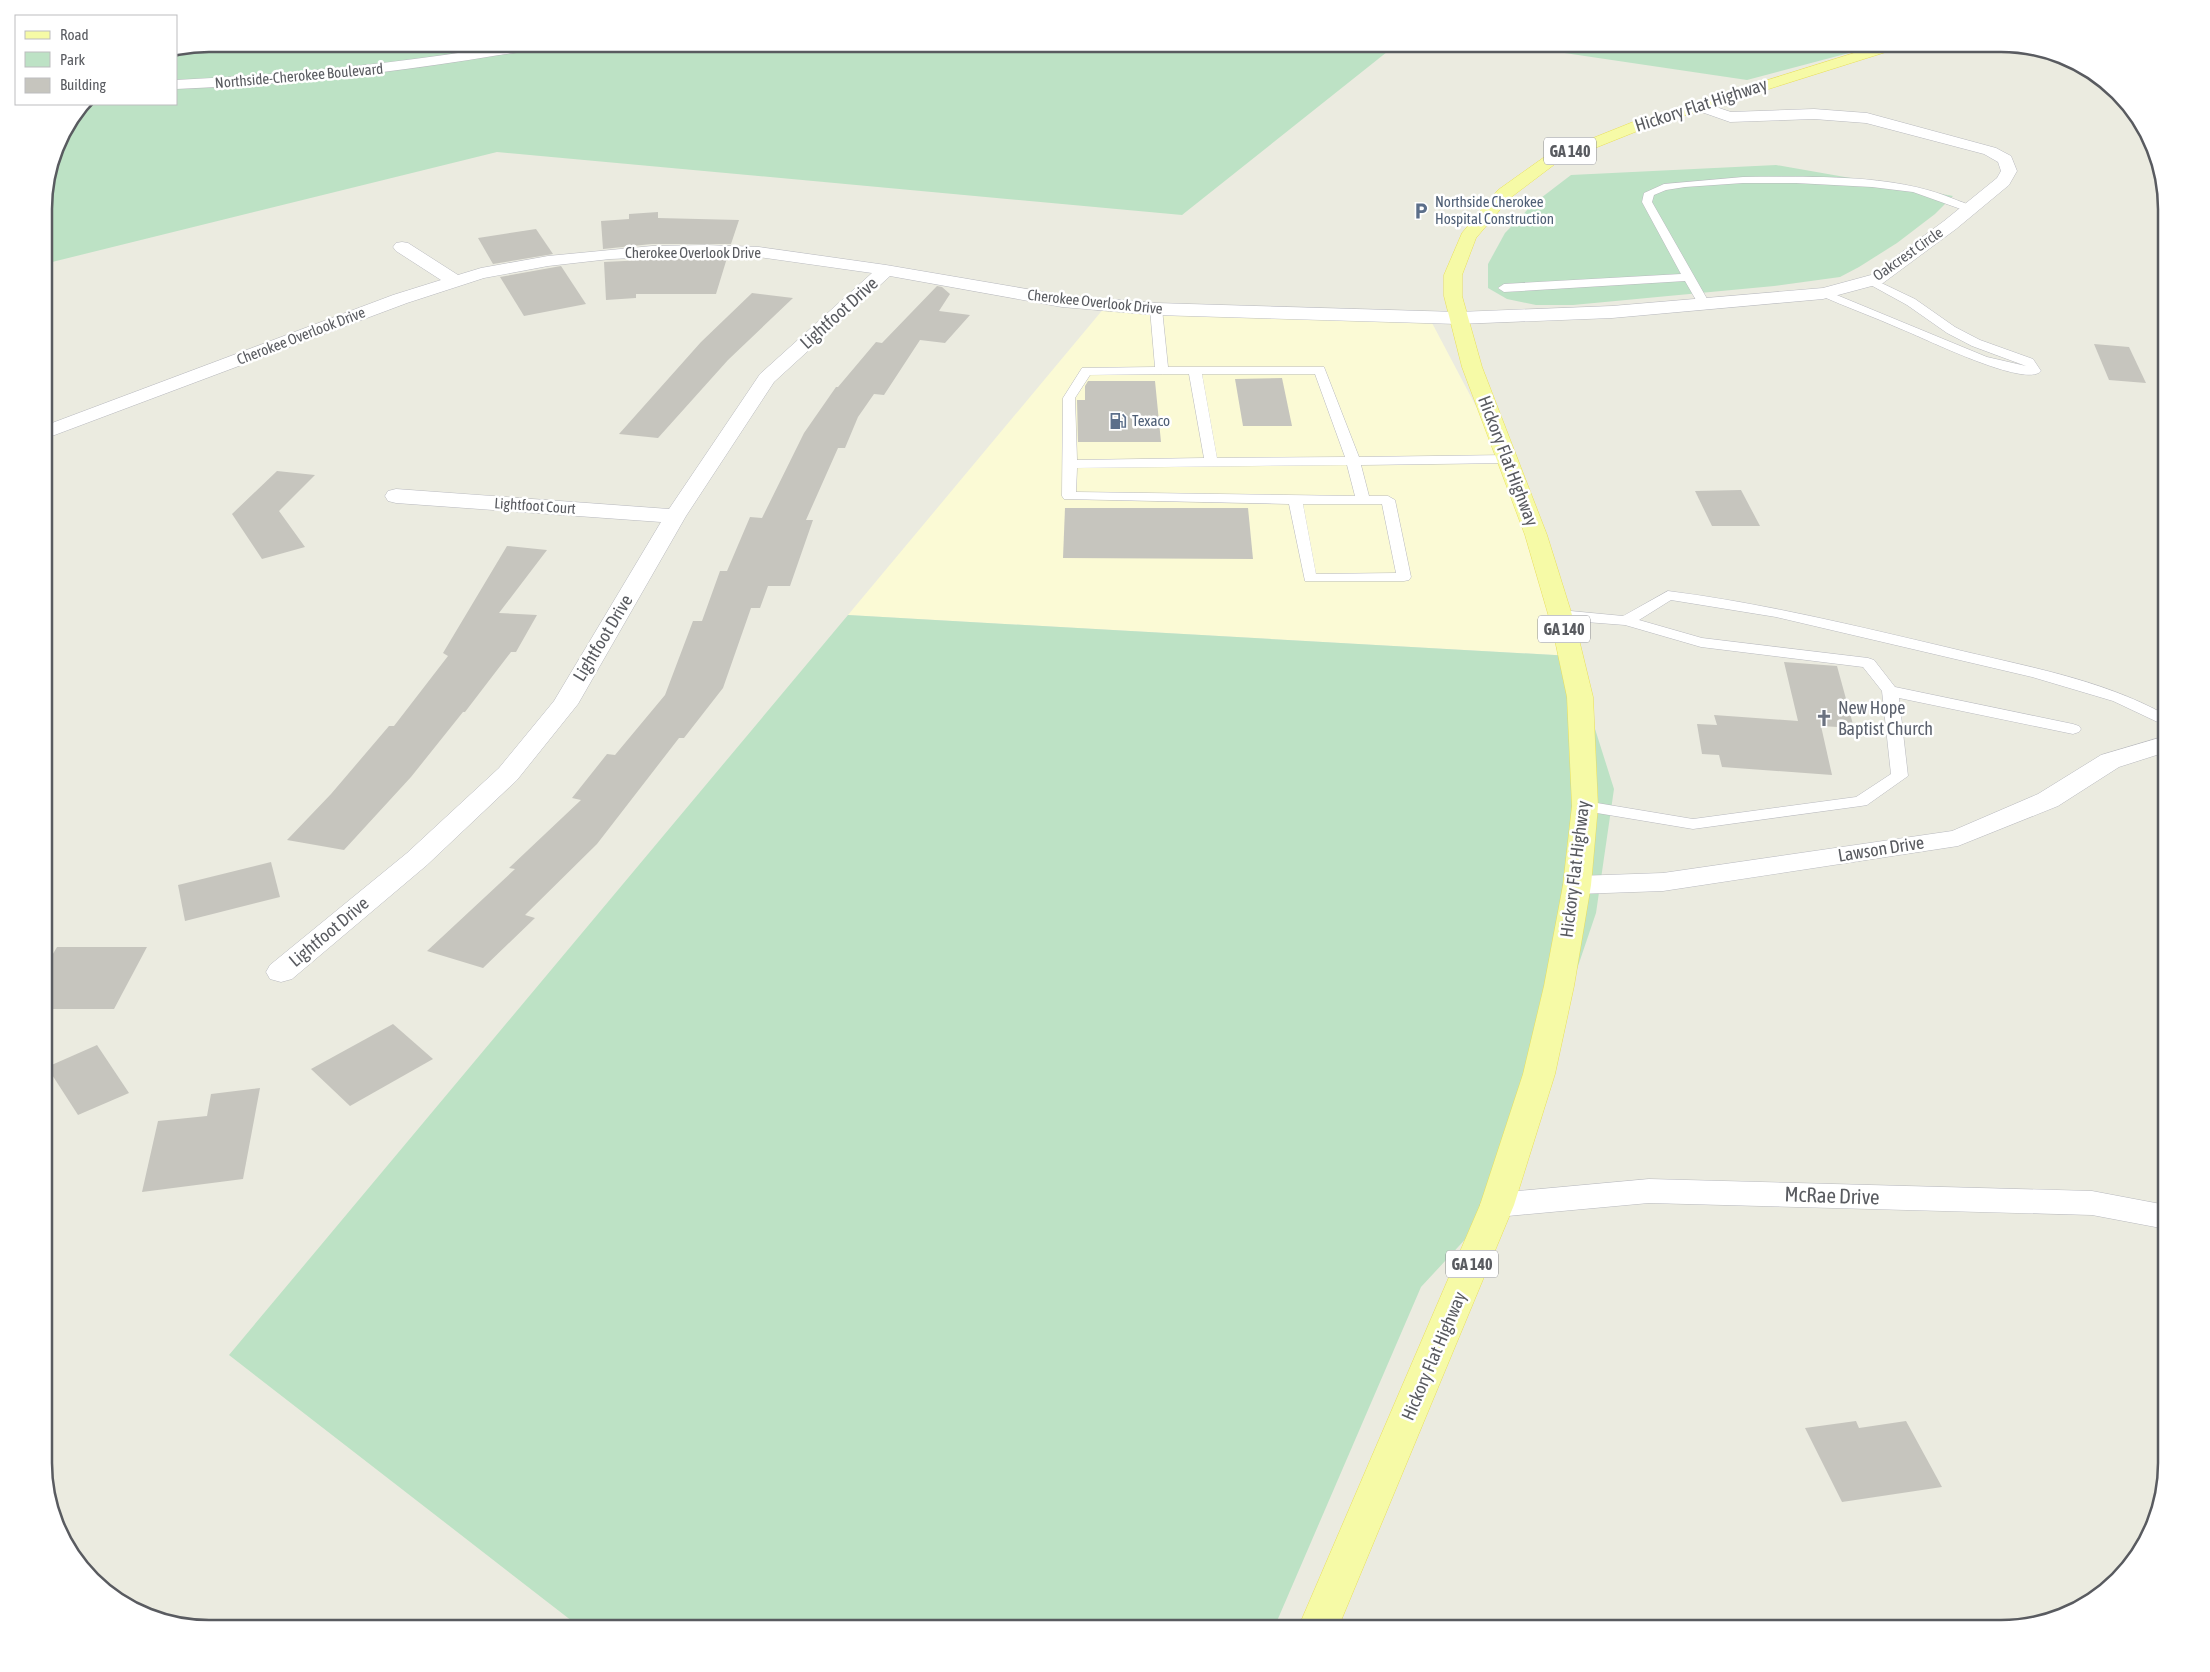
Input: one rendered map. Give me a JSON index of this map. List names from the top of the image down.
{
  "streets": {
    "main road": ["Hickory Flat Highway", "GA 140"],
    "street": [
      "Northside-Cherokee Boulevard",
      "Cherokee Overlook Drive",
      "Oakcrest Circle",
      "Lightfoot Drive",
      "Lightfoot Court",
      "Lawson Drive",
      "McRae Drive"
    ]
  },
  "crossings": [
    ["Hickory Flat Highway", "Cherokee Overlook Drive"],
    ["Hickory Flat Highway", "Oakcrest Circle"],
    ["Hickory Flat Highway", "Lawson Drive"],
    ["Hickory Flat Highway", "McRae Drive"],
    ["Cherokee Overlook Drive", "Oakcrest Circle"],
    ["Cherokee Overlook Drive", "Lightfoot Drive"],
    ["Lightfoot Drive", "Lightfoot Court"]
  ],
  "places": {
    "parking": ["Northside Cherokee Hospital Construction"],
    "fuel station": ["Texaco"],
    "church": ["New Hope Baptist Church"]
  },
  "legend": ["Road", "Park", "Building"]
}
